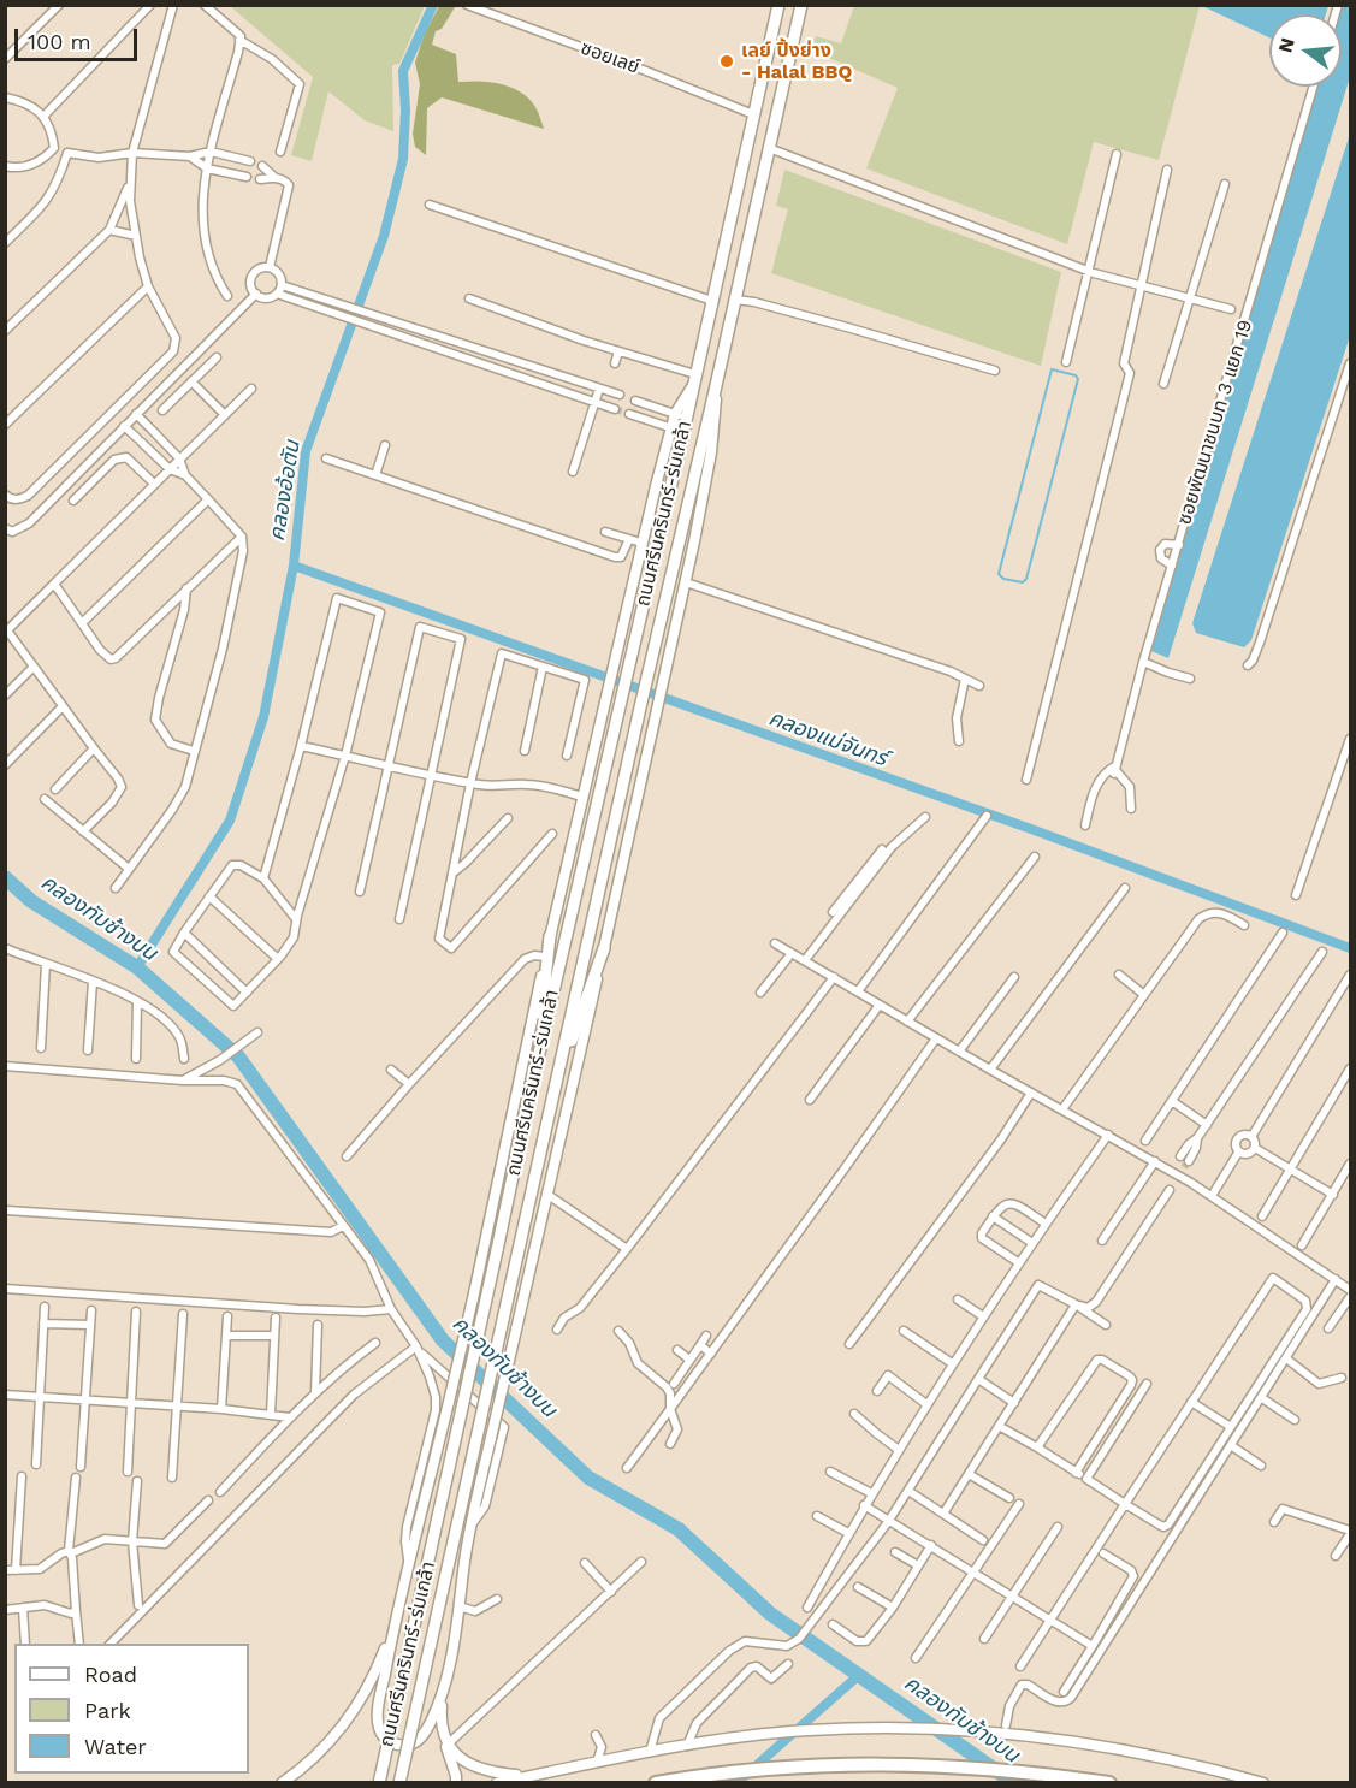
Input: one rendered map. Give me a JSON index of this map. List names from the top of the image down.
{
  "streets": {
    "main road": ["ถนนศรีนครินทร์-ร่มเกล้า"],
    "street": ["ซอยเลย์", "ซอยพัฒนาชนบท 3 แยก 19"]
  },
  "crossings": [
    ["ซอยเลย์", "ถนนศรีนครินทร์-ร่มเกล้า"]
  ],
  "water": ["คลองอ้อตัน", "คลองแม่จันทร์", "คลองทับช้างบน"],
  "places": ["เลย์ ปิ้งย่าง - Halal BBQ"],
  "legend": ["Road", "Park", "Water"],
  "scale_bar": "100 m",
  "north": "left"
}
